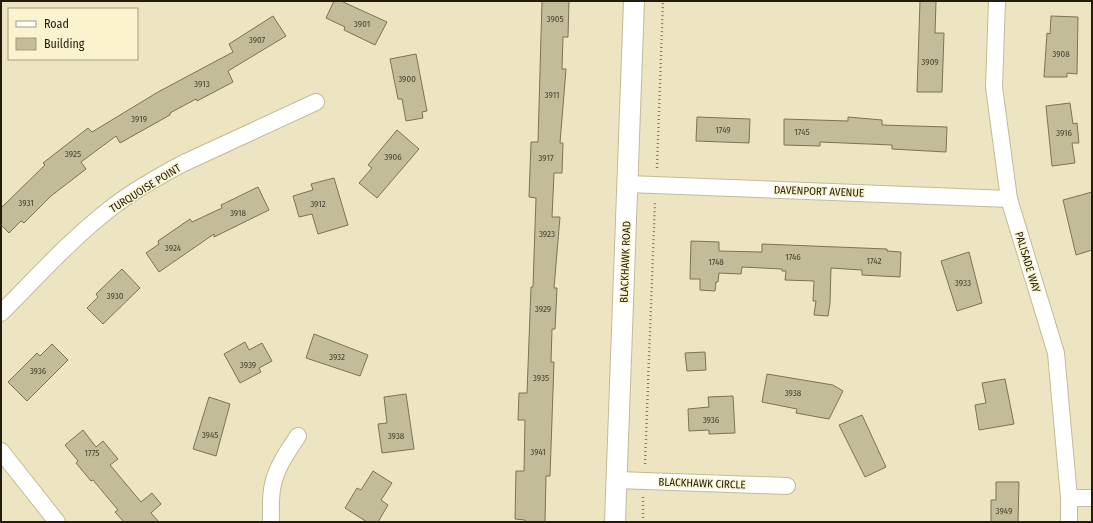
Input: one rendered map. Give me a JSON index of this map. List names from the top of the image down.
{
  "streets": {
    "street": [
      "TURQUOISE POINT",
      "DAVENPORT AVENUE",
      "BLACKHAWK ROAD",
      "PALISADE WAY",
      "BLACKHAWK CIRCLE"
    ]
  },
  "crossings": [
    ["DAVENPORT AVENUE", "BLACKHAWK ROAD"],
    ["DAVENPORT AVENUE", "PALISADE WAY"],
    ["BLACKHAWK ROAD", "BLACKHAWK CIRCLE"]
  ],
  "house_numbers": [
    "3905",
    "3901",
    "3907",
    "3908",
    "3909",
    "3900",
    "3913",
    "3911",
    "3919",
    "1749",
    "1745",
    "3916",
    "3925",
    "3906",
    "3917",
    "3931",
    "3912",
    "3918",
    "3923",
    "3924",
    "1746",
    "1742",
    "1748",
    "3933",
    "3930",
    "3929",
    "3932",
    "3939",
    "3936",
    "3935",
    "3938",
    "3936",
    "3945",
    "3938",
    "3941",
    "1775",
    "3949"
  ],
  "legend": ["Road", "Building"]
}
